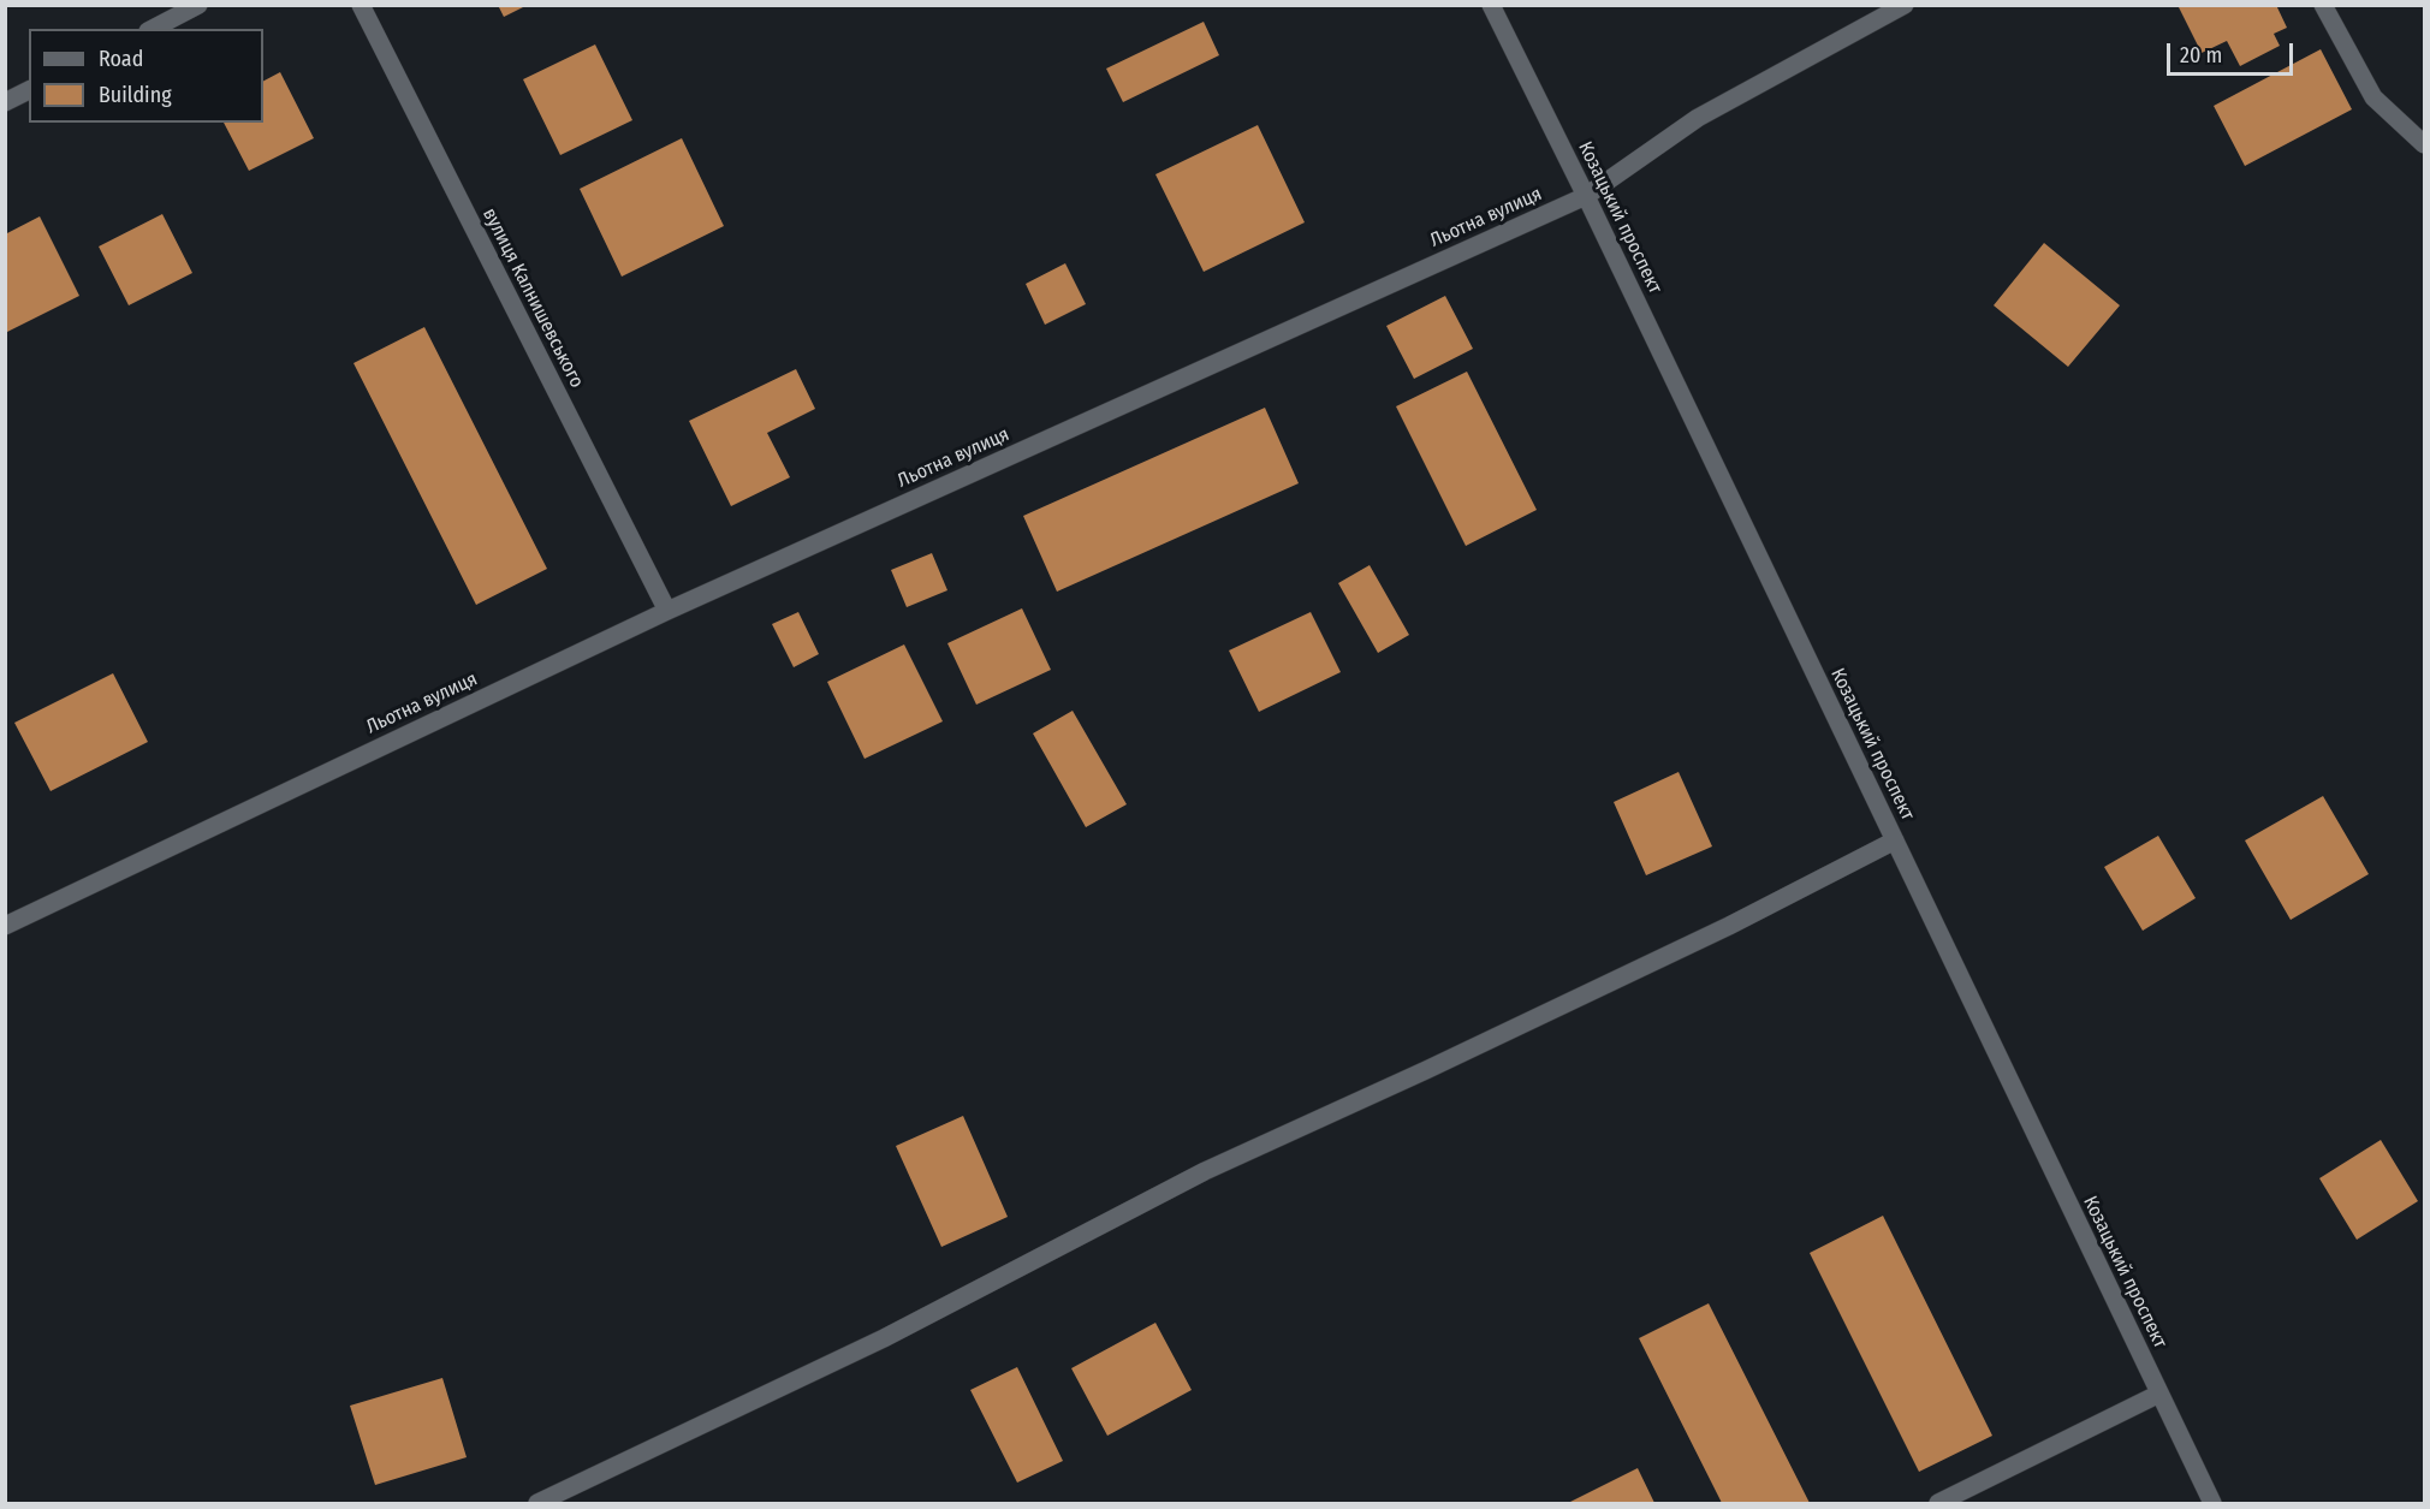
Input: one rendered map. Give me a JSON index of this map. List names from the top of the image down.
{
  "streets": {
    "street": ["Льотна вулиця", "Козацький проспект", "вулиця Калнишевського"]
  },
  "crossings": [
    ["Льотна вулиця", "Козацький проспект"],
    ["Льотна вулиця", "вулиця Калнишевського"]
  ],
  "legend": ["Road", "Building"],
  "scale_bar": "20 m"
}
